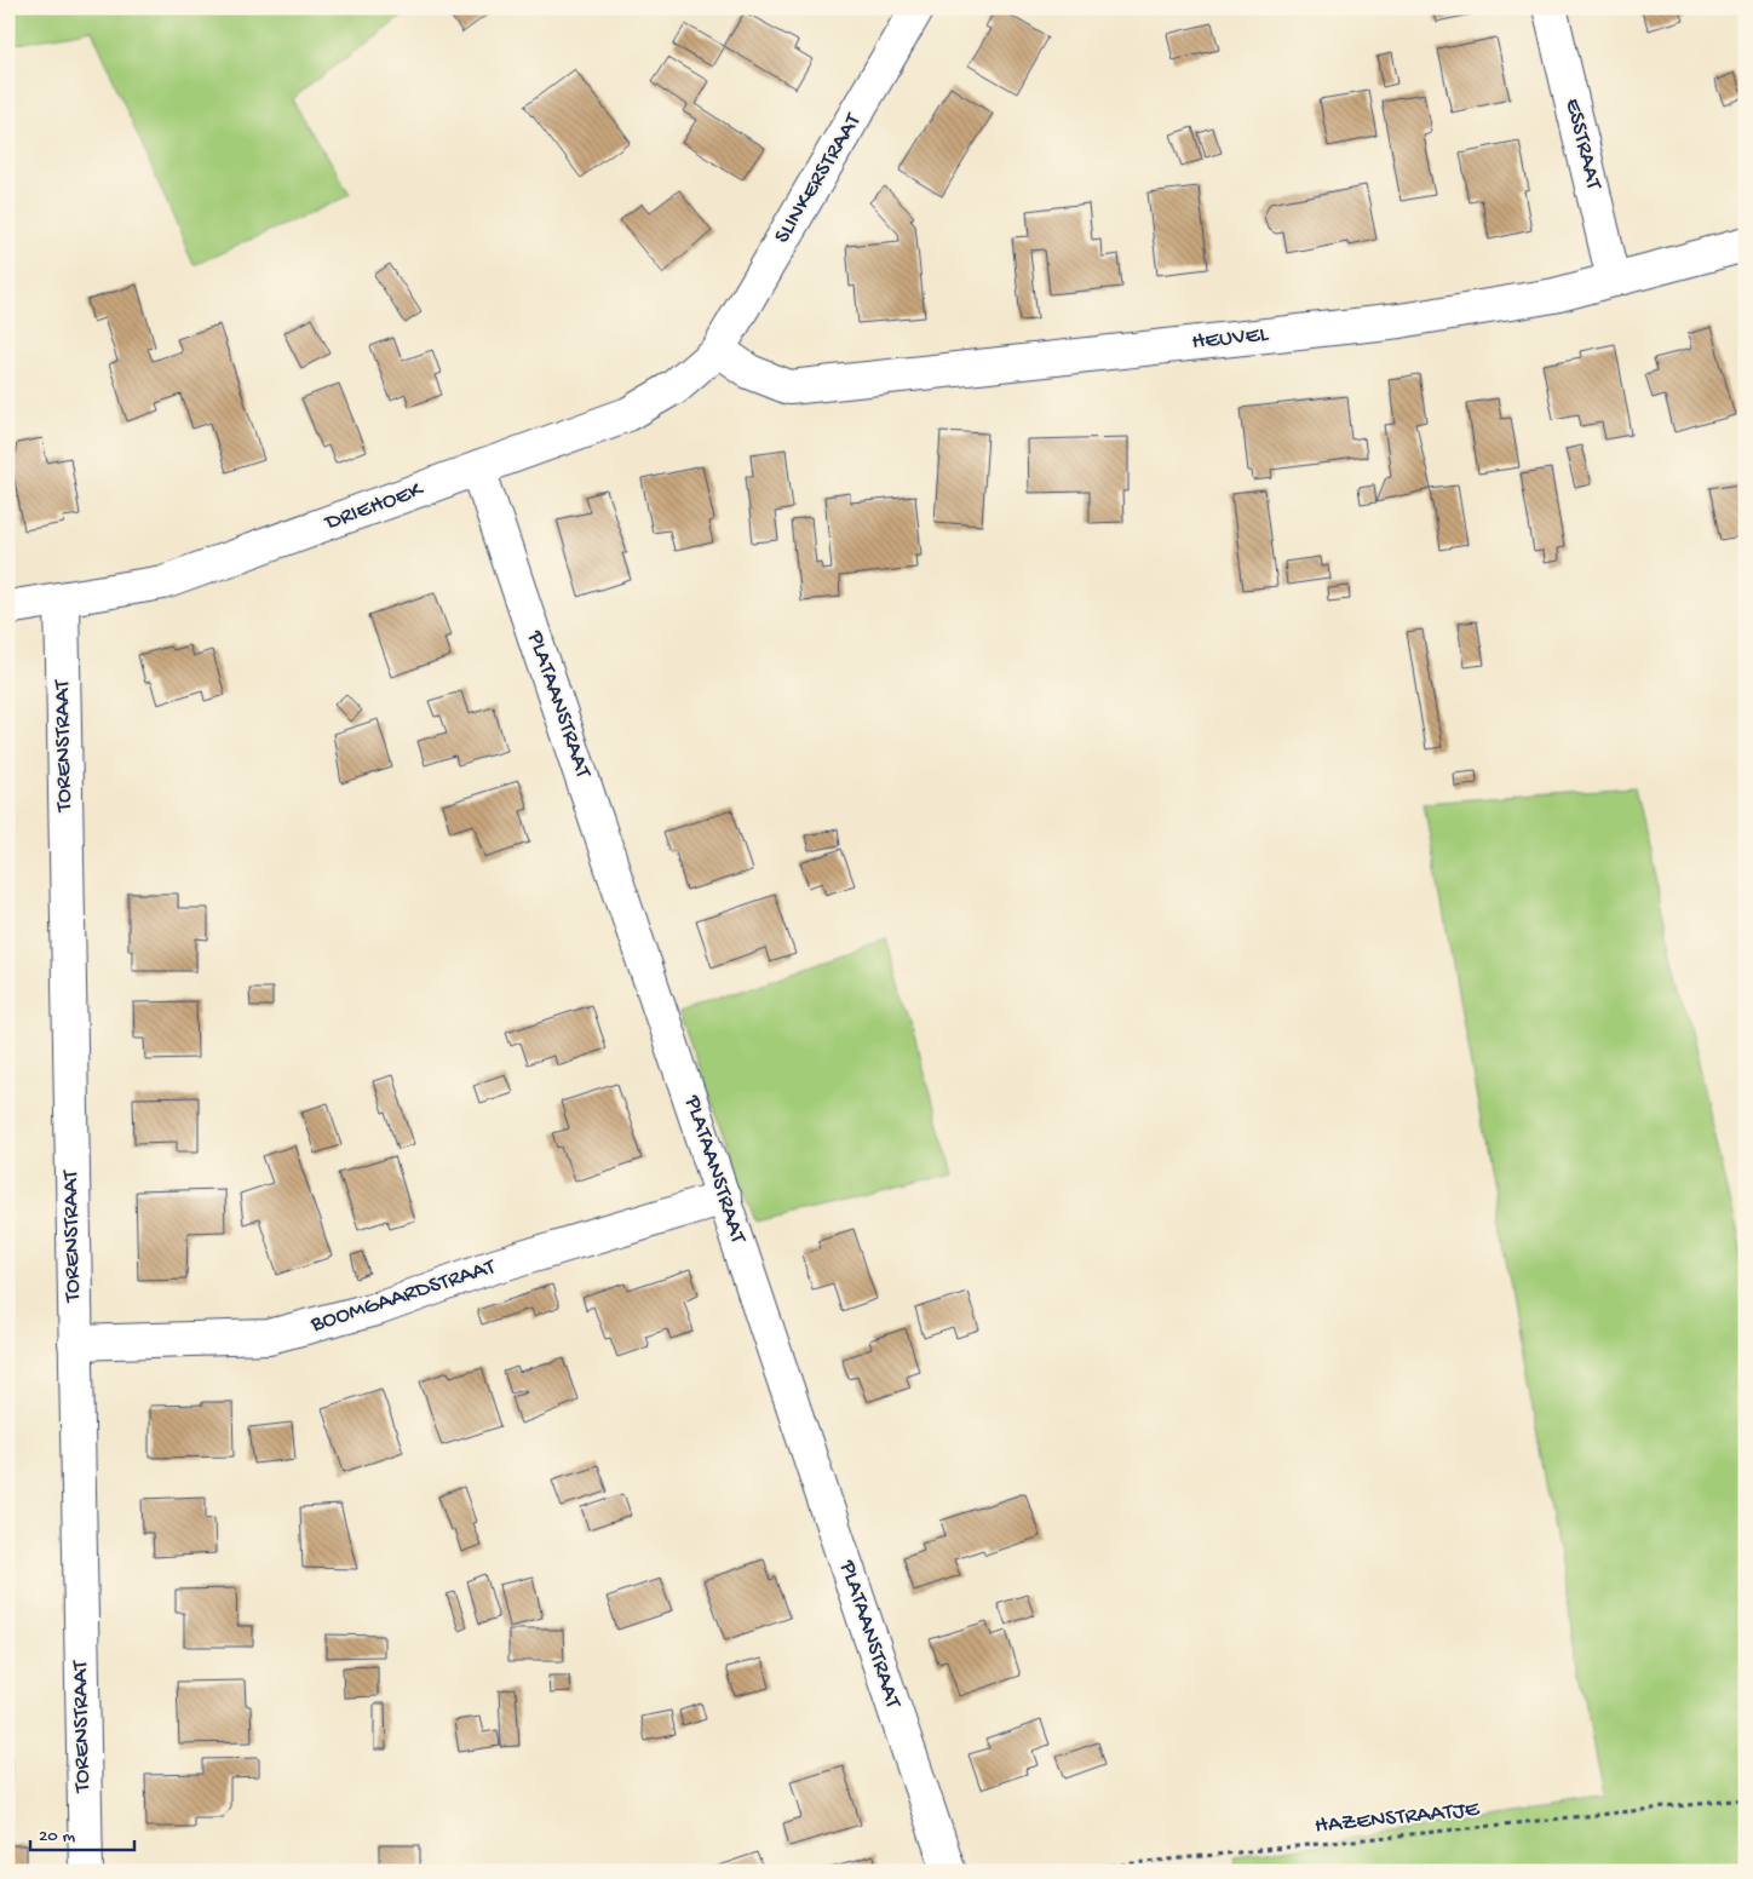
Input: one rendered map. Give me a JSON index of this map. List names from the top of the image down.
{
  "streets": {
    "street": [
      "ESSTRAAT",
      "SLINKERSTRAAT",
      "HEUVEL",
      "DRIEHOEK",
      "PLATAANSTRAAT",
      "TORENSTRAAT",
      "BOOMGAARDSTRAAT"
    ],
    "path": ["HAZENSTRAATJE"]
  },
  "crossings": [
    ["ESSTRAAT", "HEUVEL"],
    ["SLINKERSTRAAT", "HEUVEL"],
    ["SLINKERSTRAAT", "DRIEHOEK"],
    ["HEUVEL", "DRIEHOEK"],
    ["DRIEHOEK", "PLATAANSTRAAT"],
    ["DRIEHOEK", "TORENSTRAAT"],
    ["PLATAANSTRAAT", "BOOMGAARDSTRAAT"],
    ["TORENSTRAAT", "BOOMGAARDSTRAAT"]
  ],
  "scale_bar": "20 m"
}
